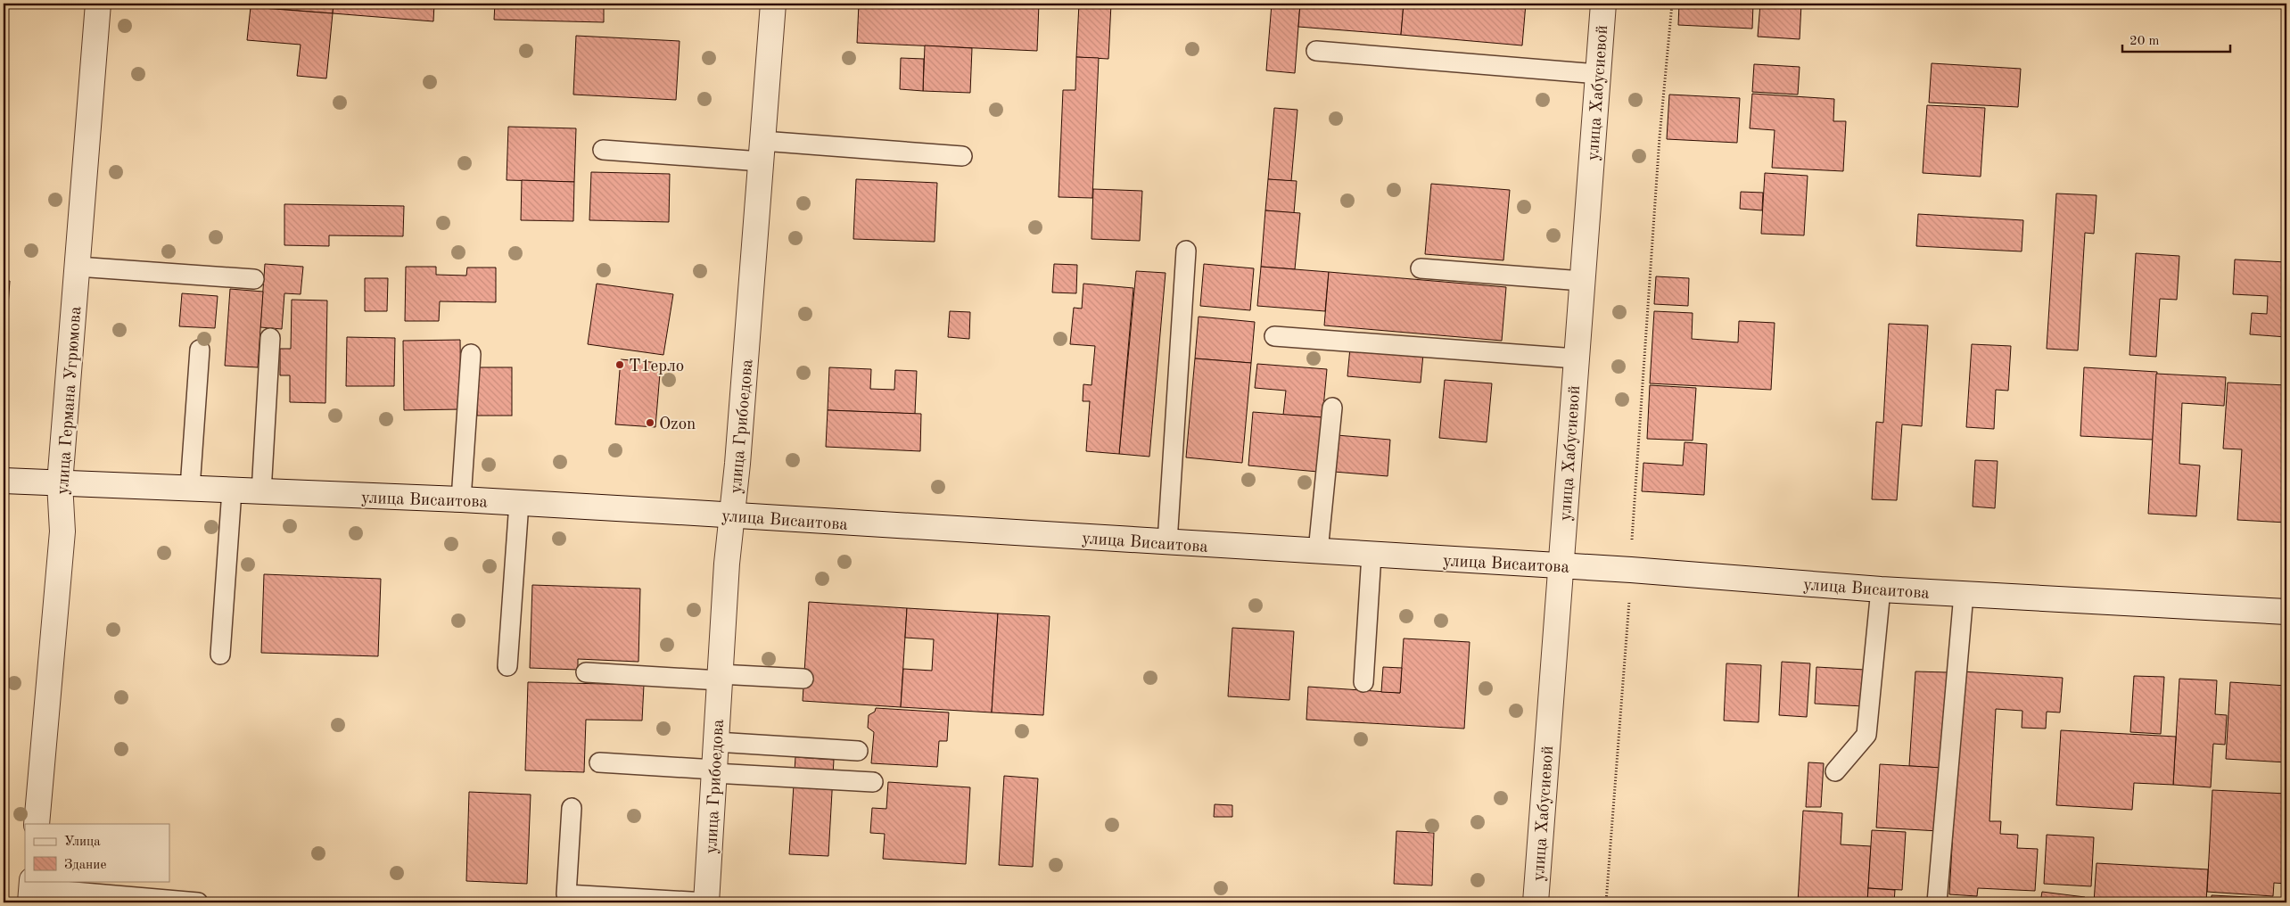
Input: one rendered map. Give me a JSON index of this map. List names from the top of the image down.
{
  "streets": {
    "street": [
      "улица Хабусиевой",
      "улица Германа Угрюмова",
      "улица Грибоедова",
      "улица Висаитова"
    ]
  },
  "crossings": [
    ["улица Хабусиевой", "улица Висаитова"],
    ["улица Германа Угрюмова", "улица Висаитова"],
    ["улица Грибоедова", "улица Висаитова"]
  ],
  "places": ["Т1ерло", "Ozon"],
  "legend": ["Улица", "Здание"],
  "scale_bar": "20 m"
}
